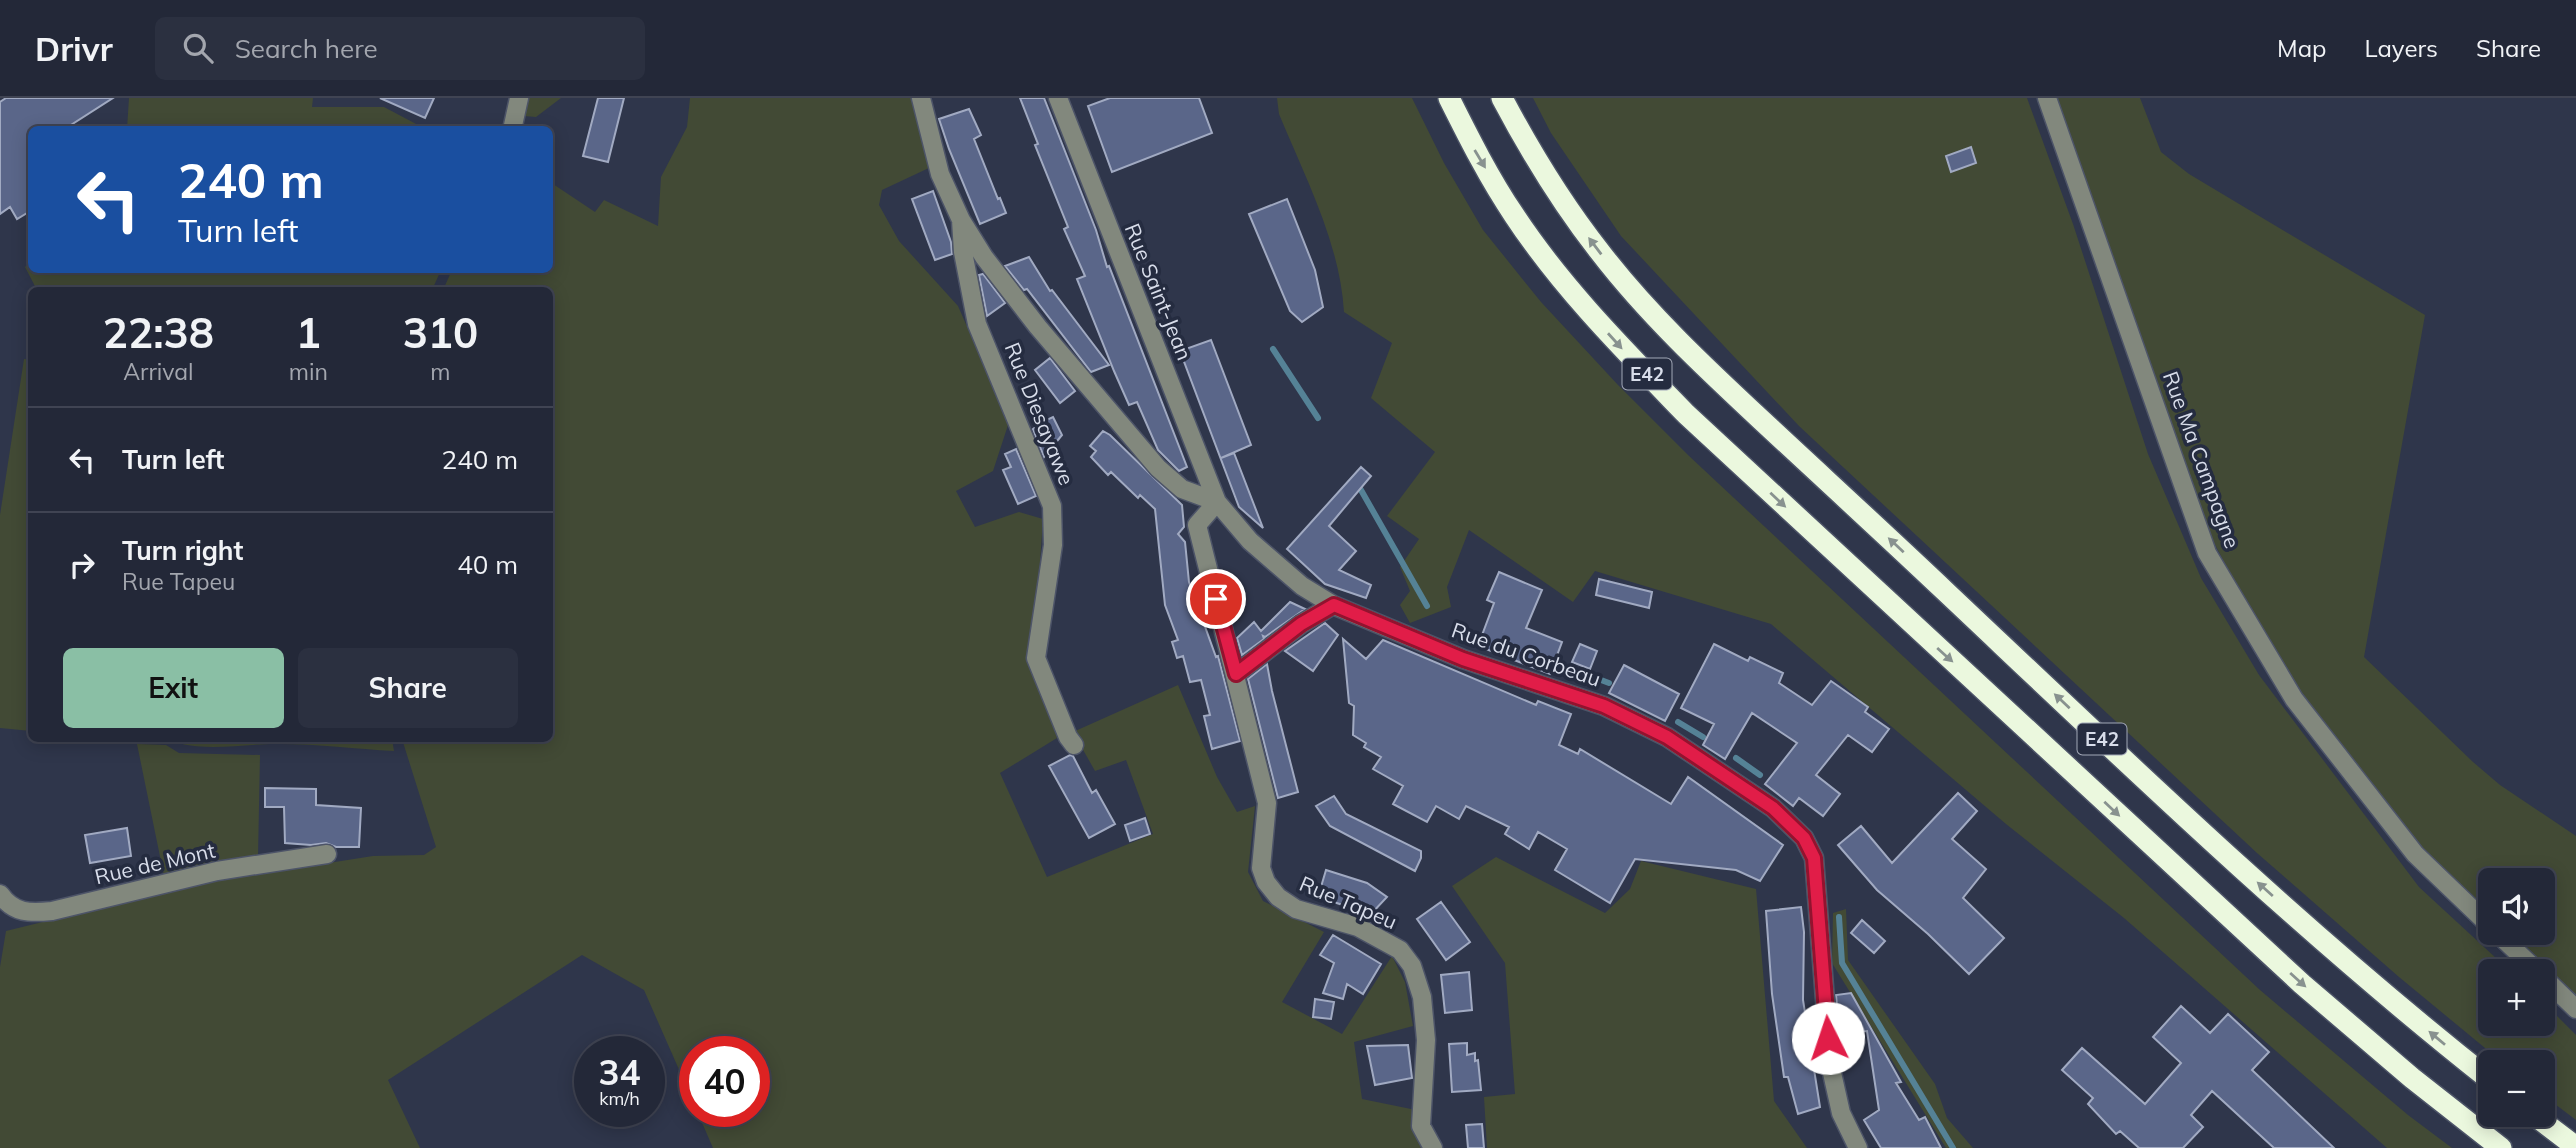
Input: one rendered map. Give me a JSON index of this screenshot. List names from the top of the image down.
{
  "streets": {
    "highway": ["E42"],
    "street": [
      "Rue Saint-Jean",
      "Rue Diesayawe",
      "Rue Ma Campagne",
      "Rue du Corbeau",
      "Rue de Mont",
      "Rue Tapeu"
    ]
  },
  "crossings": [
    ["Rue Saint-Jean", "Rue Diesayawe"],
    ["Rue Saint-Jean", "Rue du Corbeau"],
    ["Rue Saint-Jean", "Rue Tapeu"],
    ["Rue Diesayawe", "Rue du Corbeau"],
    ["Rue Diesayawe", "Rue Tapeu"],
    ["Rue du Corbeau", "Rue Tapeu"]
  ],
  "page": {
    "header": "Drivr",
    "search": "Search here",
    "nav": ["Map", "Layers", "Share"],
    "turn": ["240 m", "Turn left"],
    "eta": [
      "22:38",
      "Arrival",
      "1",
      "min",
      "310",
      "m"
    ],
    "list": [
      {
        "name": "Turn left",
        "value": "240 m"
      },
      {
        "name": "Turn right",
        "note": "Rue Tapeu",
        "value": "40 m"
      }
    ],
    "buttons": ["Exit", "Share"],
    "map_buttons": ["+", "−"],
    "speed": "34 km/h",
    "limit": "40"
  }
}
